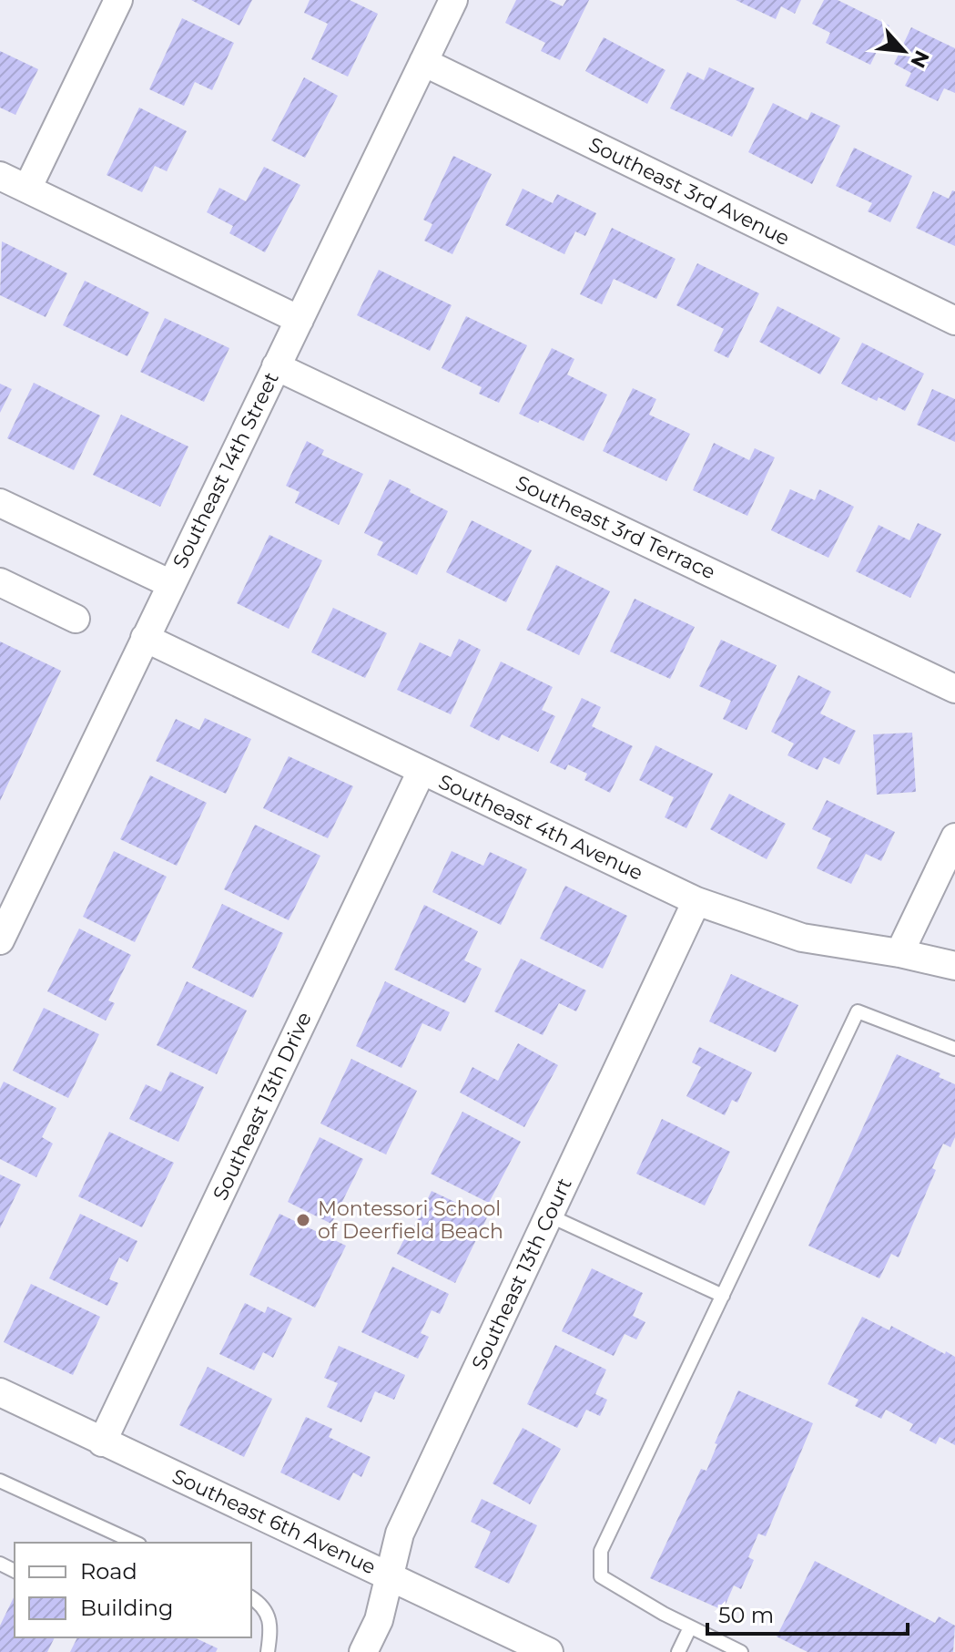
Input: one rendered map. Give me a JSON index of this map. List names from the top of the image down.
{
  "streets": {
    "street": [
      "Southeast 3rd Avenue",
      "Southeast 14th Street",
      "Southeast 3rd Terrace",
      "Southeast 4th Avenue",
      "Southeast 13th Drive",
      "Southeast 13th Court",
      "Southeast 6th Avenue"
    ]
  },
  "crossings": [
    ["Southeast 3rd Avenue", "Southeast 14th Street"],
    ["Southeast 14th Street", "Southeast 3rd Terrace"],
    ["Southeast 14th Street", "Southeast 4th Avenue"],
    ["Southeast 4th Avenue", "Southeast 13th Drive"],
    ["Southeast 4th Avenue", "Southeast 13th Court"],
    ["Southeast 13th Drive", "Southeast 6th Avenue"],
    ["Southeast 13th Court", "Southeast 6th Avenue"]
  ],
  "places": ["Montessori School of Deerfield Beach"],
  "legend": ["Road", "Building"],
  "scale_bar": "50 m",
  "north": "bottom right"
}
